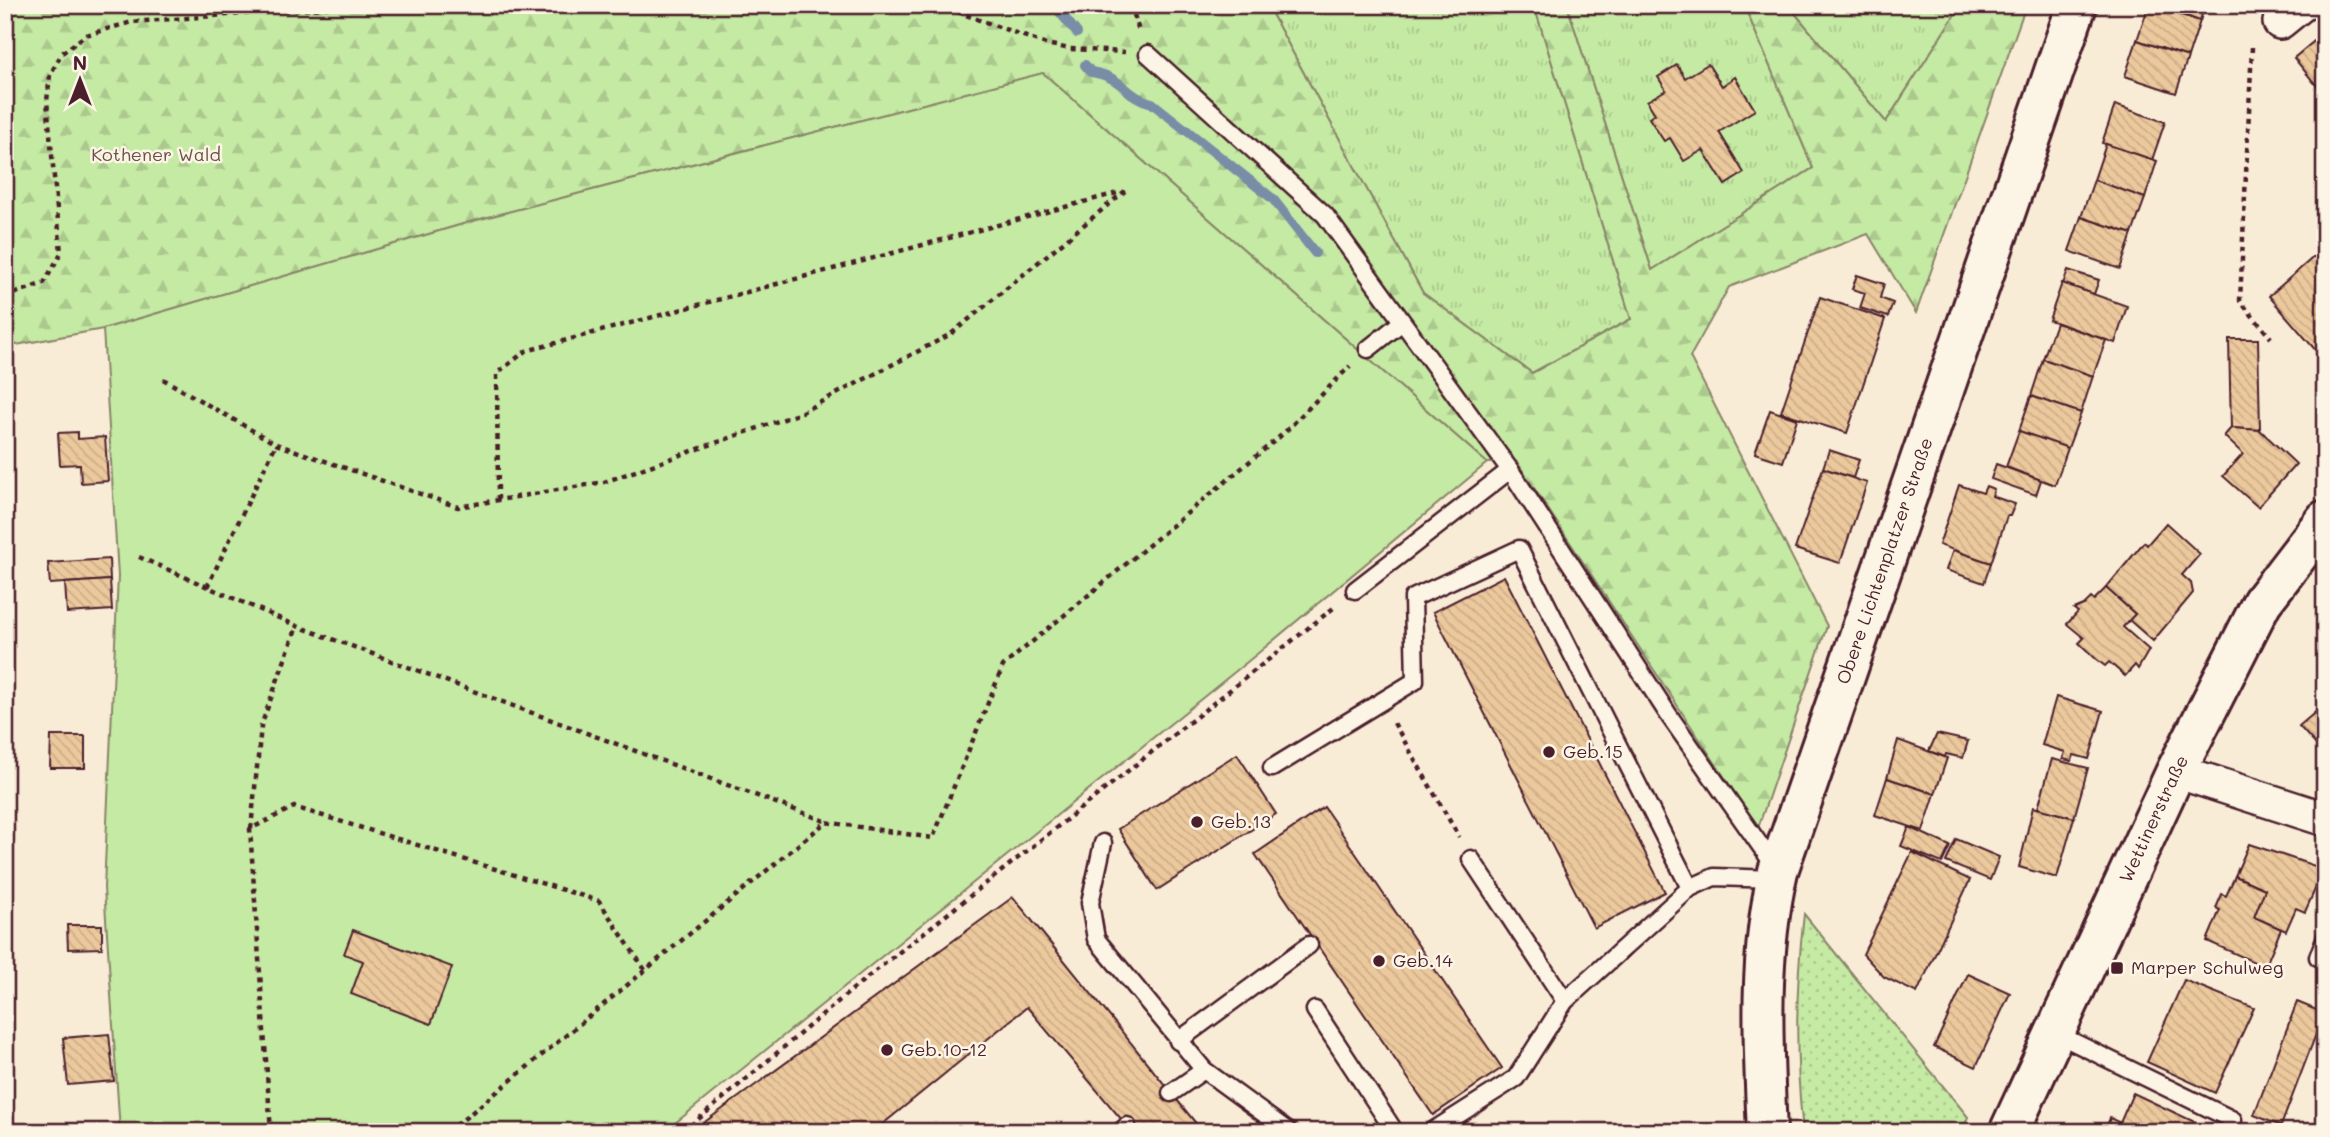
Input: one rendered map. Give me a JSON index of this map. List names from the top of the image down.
{
  "streets": {
    "main road": ["Obere Lichtenplatzer Straße", "Wettinerstraße"]
  },
  "parks": ["Kothener Wald"],
  "places": {
    "other": [
      "Geb.15",
      "Geb.13",
      "Geb.14",
      "Geb.10-12"
    ],
    "transit": ["Marper Schulweg"]
  },
  "north": "top"
}
